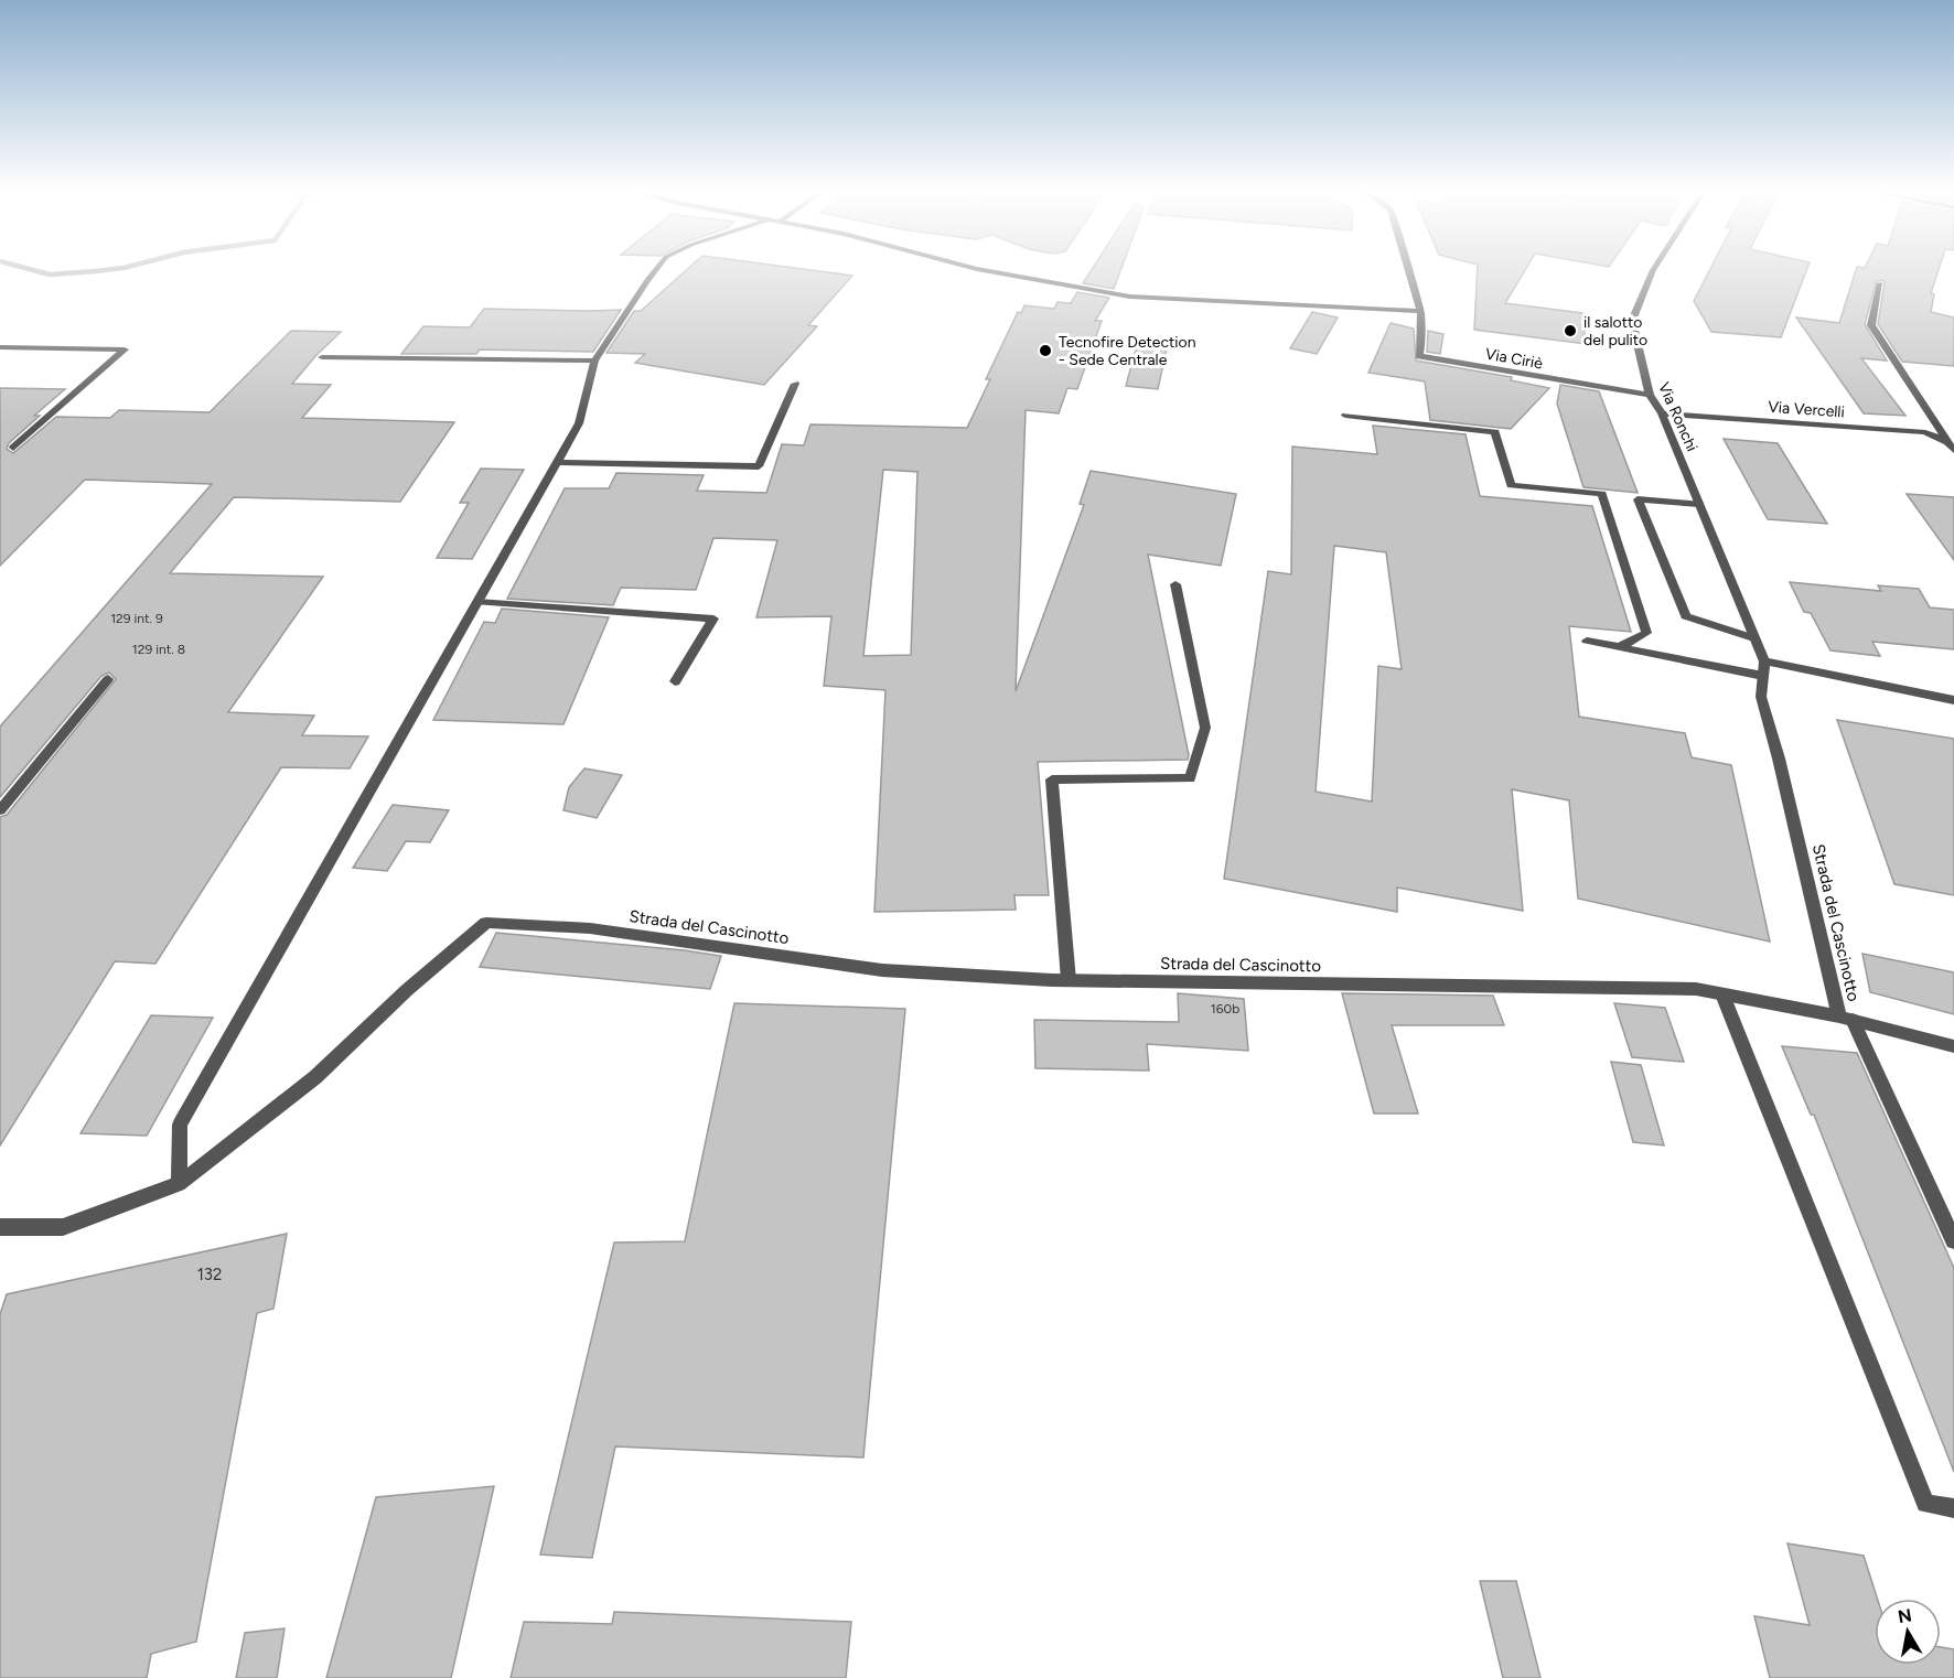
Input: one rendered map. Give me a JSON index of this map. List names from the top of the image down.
{
  "streets": {
    "street": [
      "Via Ciriè",
      "Via Vercelli",
      "Via Ronchi",
      "Strada del Cascinotto"
    ]
  },
  "crossings": [
    ["Via Ciriè", "Via Ronchi"],
    ["Via Vercelli", "Via Ronchi"],
    ["Via Ronchi", "Strada del Cascinotto"]
  ],
  "places": ["il salotto del pulito", "Tecnofire Detection - Sede Centrale"],
  "house_numbers": [
    "129 int. 9",
    "129 int. 8",
    "160b",
    "132"
  ],
  "north": "top"
}
